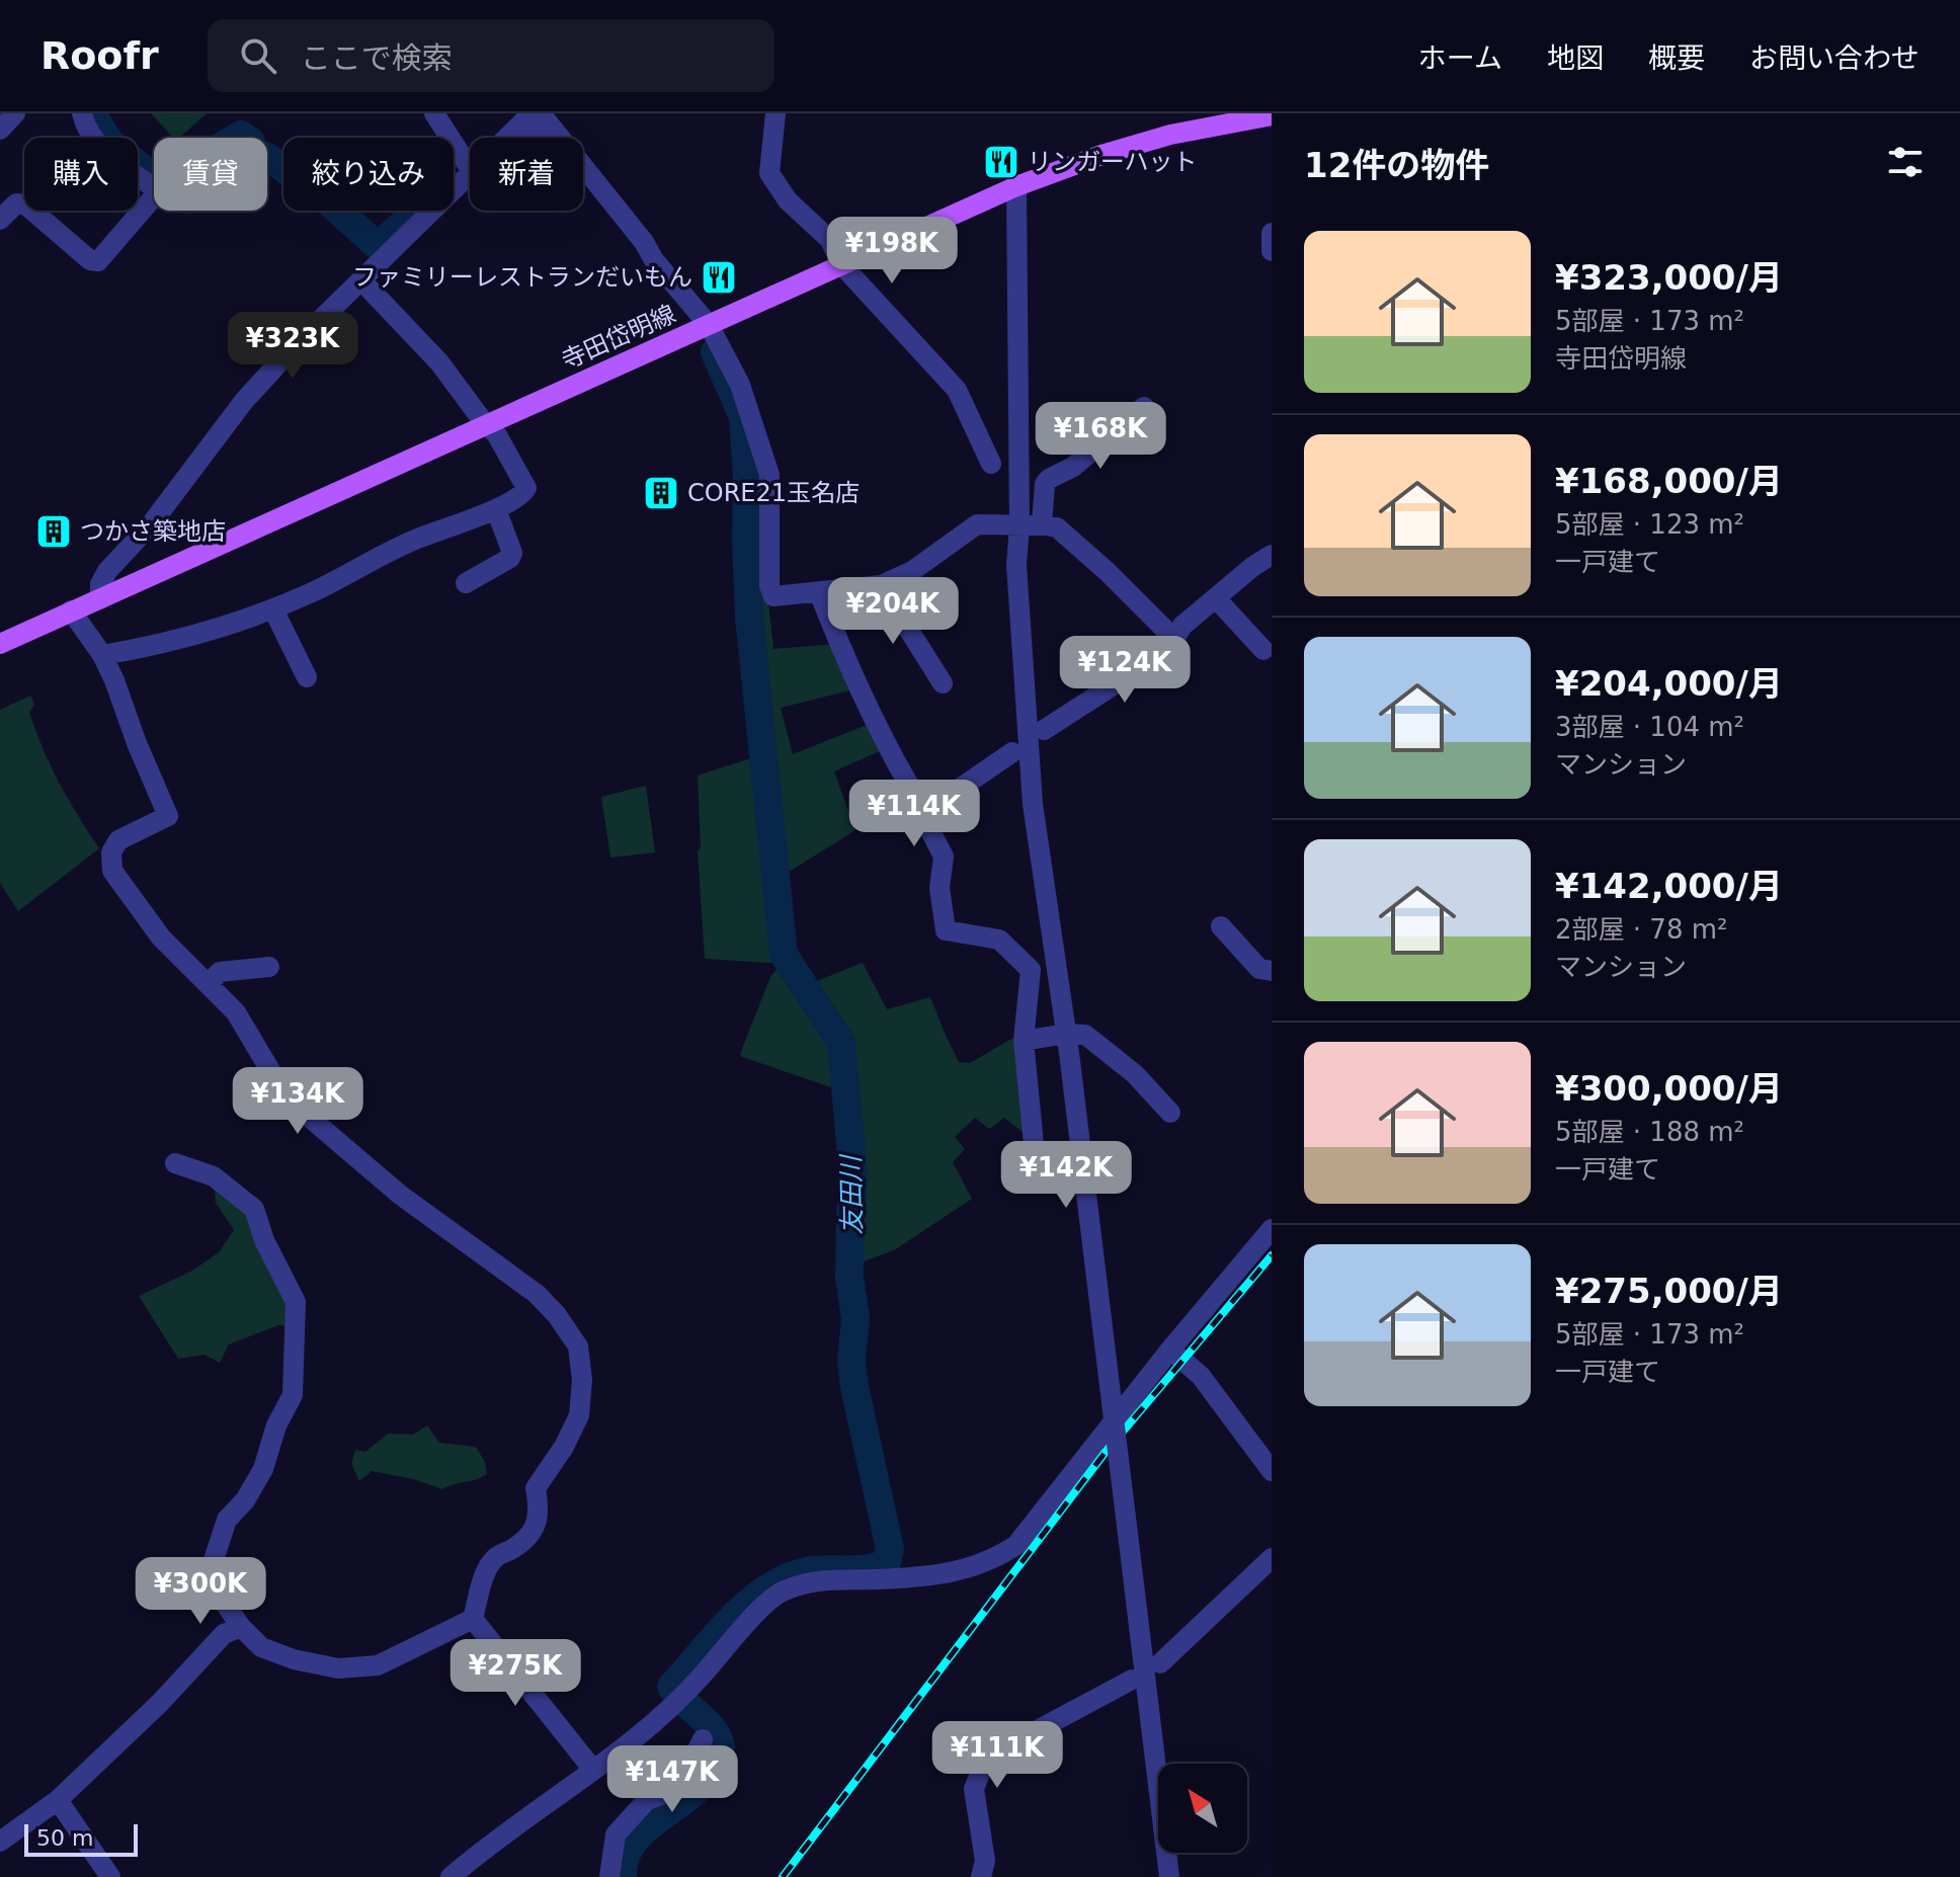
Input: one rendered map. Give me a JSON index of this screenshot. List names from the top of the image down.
{
  "streets": {
    "main road": ["寺田岱明線"]
  },
  "water": ["友田川"],
  "places": {
    "restaurant": ["リンガーハット", "ファミリーレストランだいもん"],
    "building": ["CORE21玉名店", "つかさ築地店"]
  },
  "scale_bar": "50 m",
  "north": "top left",
  "page": {
    "header": "Roofr",
    "search": "ここで検索",
    "nav": [
      "ホーム",
      "地図",
      "概要",
      "お問い合わせ"
    ],
    "heading": "12件の物件",
    "chip": [
      "購入",
      "賃貸",
      "絞り込み",
      "新着"
    ],
    "list": [
      {
        "name": "¥323,000/月",
        "note": "5部屋 · 173 m² · 寺田岱明線"
      },
      {
        "name": "¥168,000/月",
        "note": "5部屋 · 123 m² · 一戸建て"
      },
      {
        "name": "¥204,000/月",
        "note": "3部屋 · 104 m² · マンション"
      },
      {
        "name": "¥142,000/月",
        "note": "2部屋 · 78 m² · マンション"
      },
      {
        "name": "¥300,000/月",
        "note": "5部屋 · 188 m² · 一戸建て"
      },
      {
        "name": "¥275,000/月",
        "note": "5部屋 · 173 m² · 一戸建て"
      }
    ],
    "price": [
      "¥198K",
      "¥323K",
      "¥168K",
      "¥204K",
      "¥124K",
      "¥114K",
      "¥134K",
      "¥142K",
      "¥300K",
      "¥275K",
      "¥111K",
      "¥147K"
    ],
    "scale": "50 m"
  }
}
